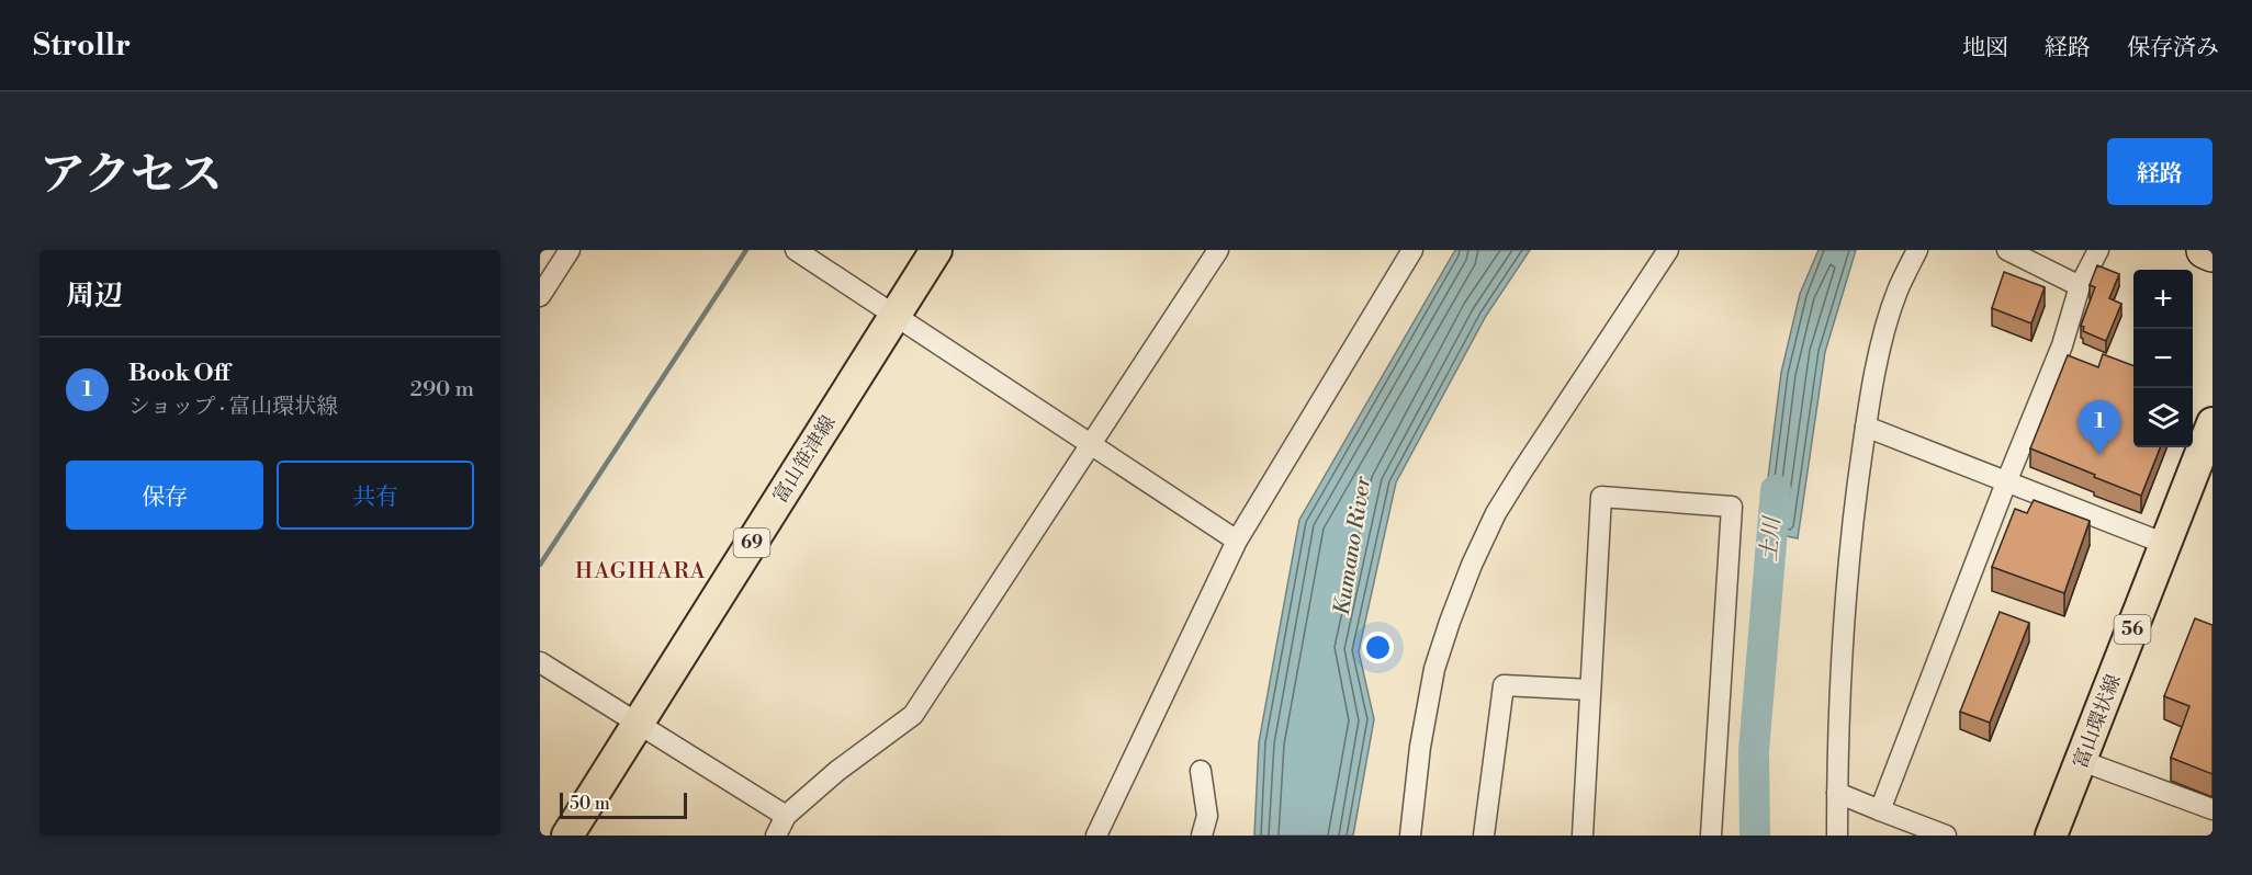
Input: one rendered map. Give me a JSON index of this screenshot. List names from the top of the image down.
{
  "streets": {
    "main road": [
      "富山笹津線",
      "69",
      "56",
      "富山環状線"
    ]
  },
  "districts": ["HAGIHARA"],
  "water": ["土川", "Kumano River"],
  "scale_bar": "50 m",
  "page": {
    "header": "Strollr",
    "nav": ["地図", "経路", "保存済み"],
    "title": "アクセス",
    "buttons": [
      "経路",
      ["保存", "共有"]
    ],
    "heading": "周辺",
    "map_buttons": ["+", "−"],
    "list": [
      {
        "mark": "1",
        "name": "Book Off",
        "note": "ショップ · 富山環状線",
        "value": "290 m"
      }
    ],
    "pins": "1",
    "scale": "50 m"
  }
}
